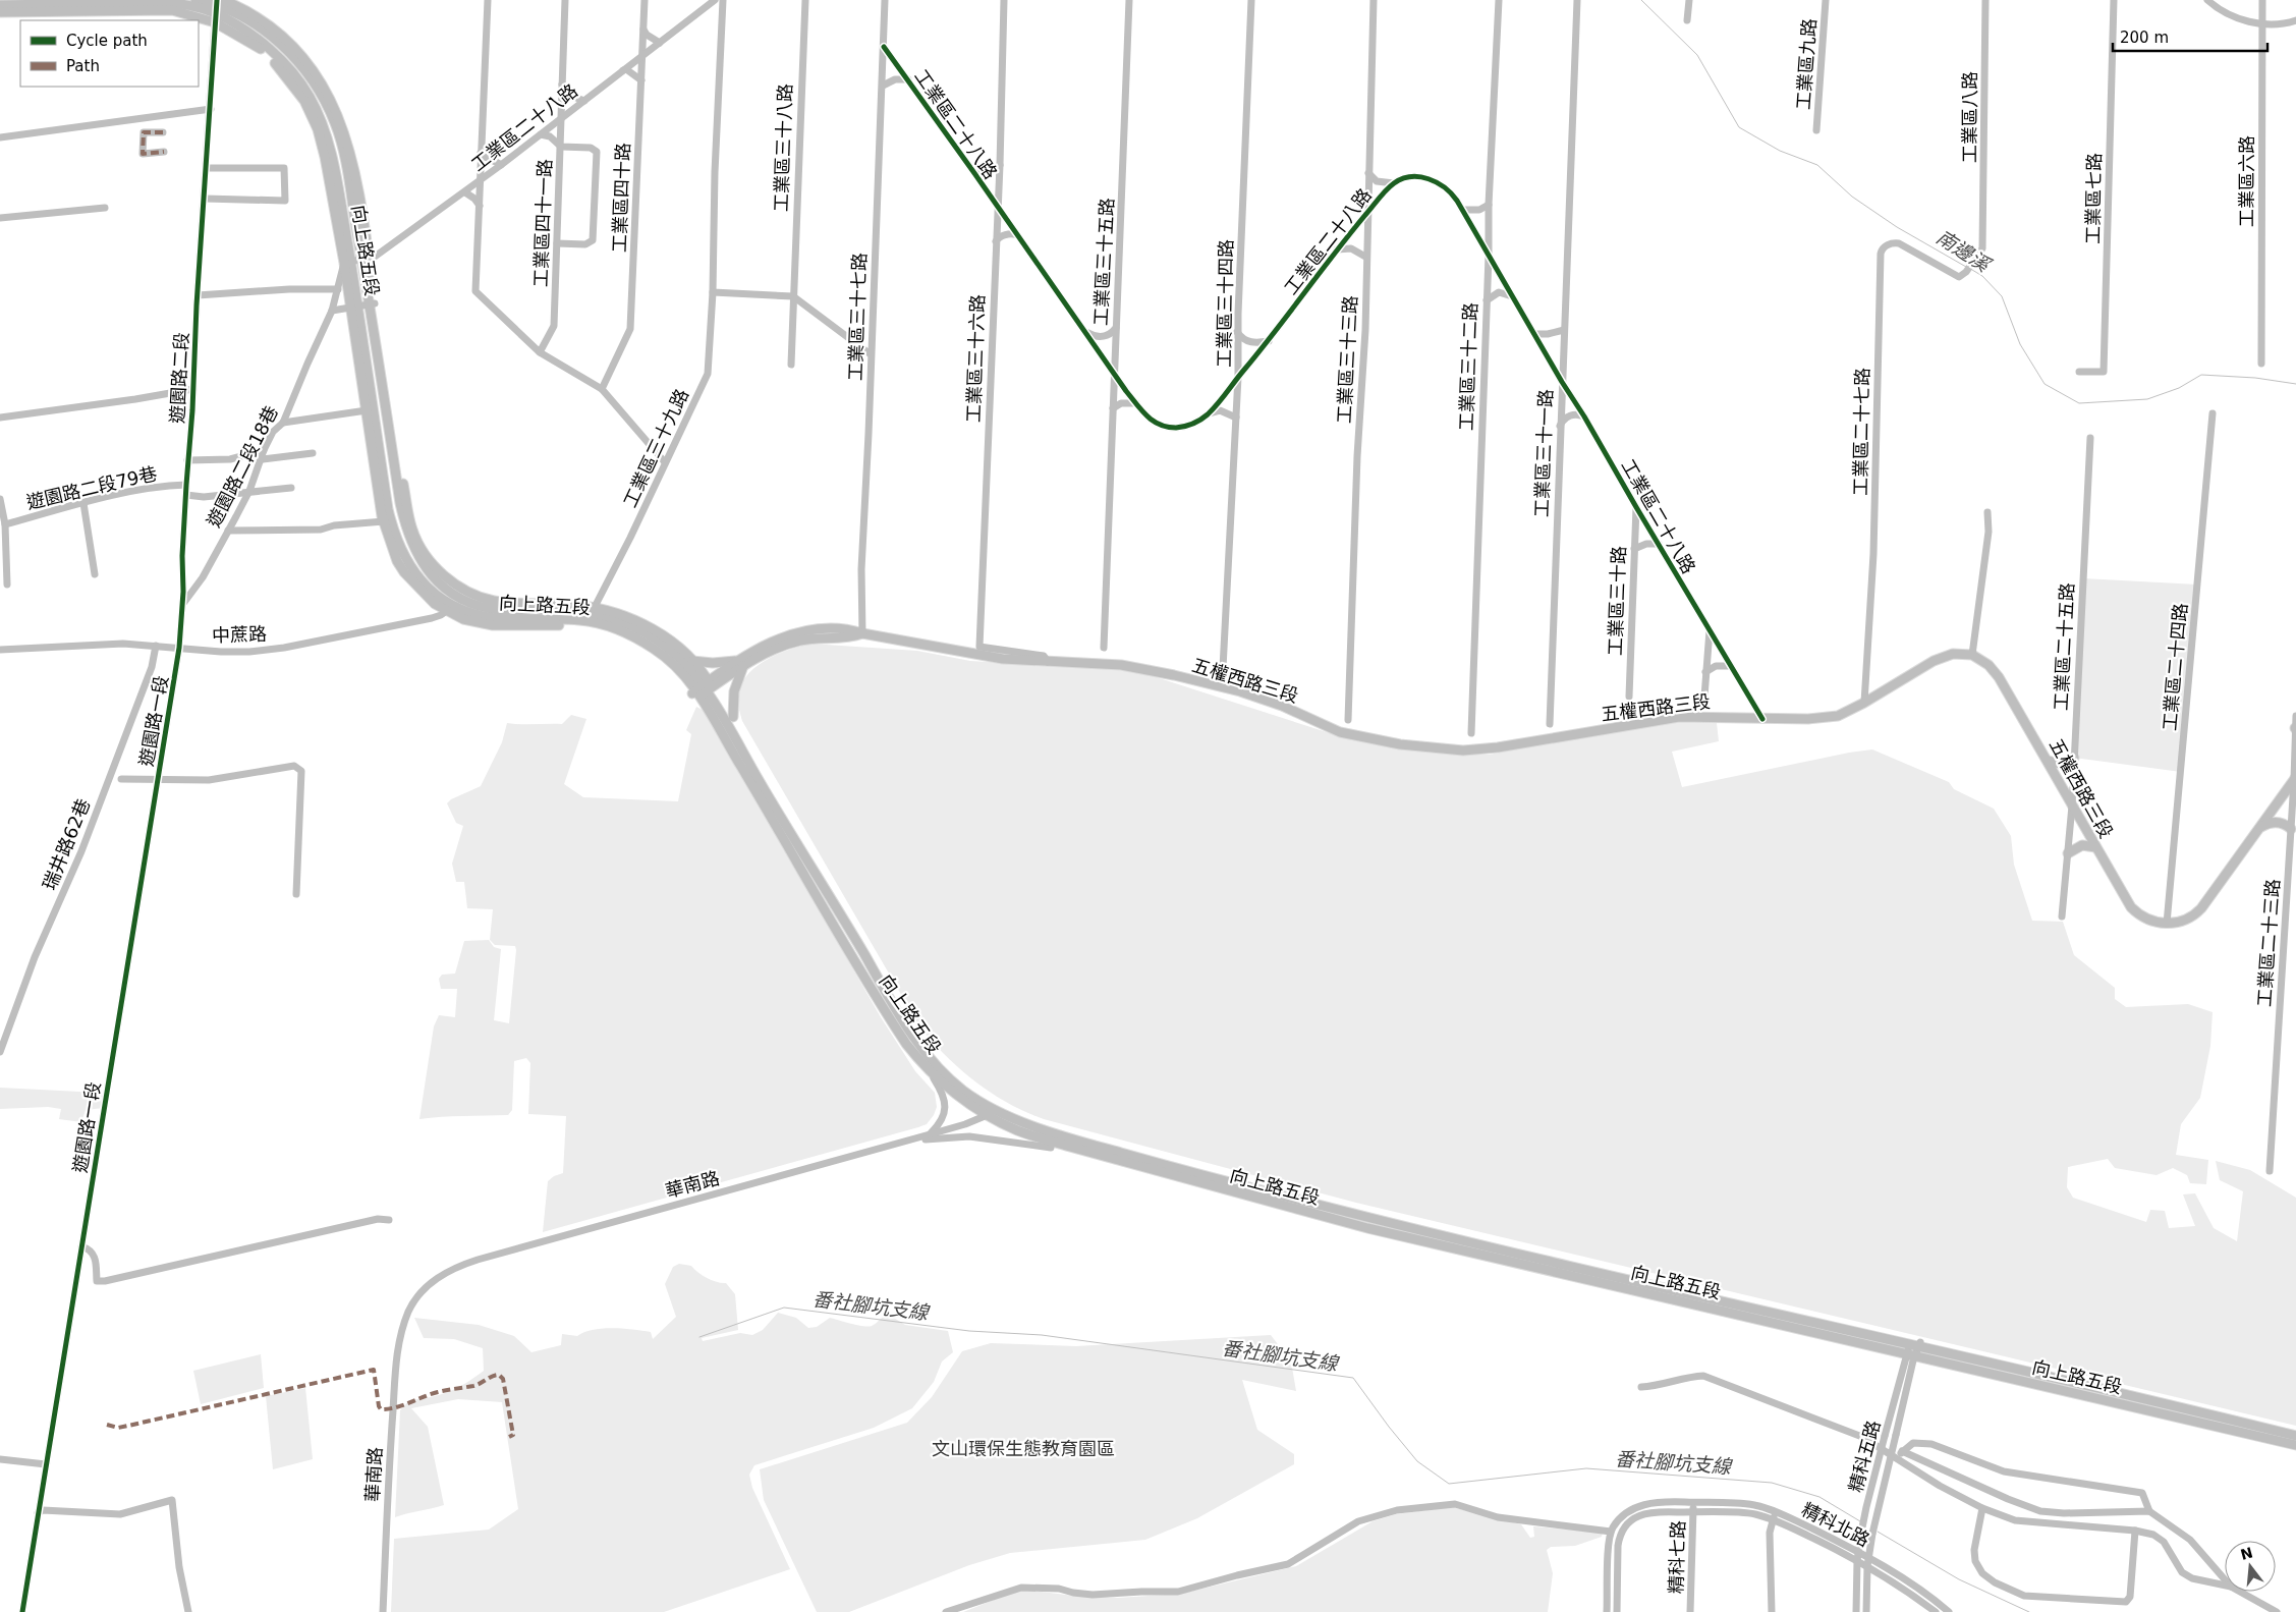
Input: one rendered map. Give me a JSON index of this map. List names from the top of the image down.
{
  "streets": {
    "main road": ["向上路五段", "五權西路三段"],
    "street": [
      "工業區九路",
      "工業區八路",
      "工業區二十八路",
      "工業區三十八路",
      "工業區六路",
      "工業區四十路",
      "工業區七路",
      "工業區四十一路",
      "工業區三十五路",
      "工業區三十四路",
      "工業區三十七路",
      "工業區三十六路",
      "工業區三十三路",
      "工業區三十二路",
      "遊園路二段",
      "工業區二十七路",
      "工業區三十九路",
      "工業區三十一路",
      "遊園路二段18巷",
      "遊園路二段79巷",
      "工業區三十路",
      "中蔗路",
      "工業區二十五路",
      "工業區二十四路",
      "遊園路一段",
      "瑞井路62巷",
      "工業區二十三路",
      "華南路",
      "精科五路",
      "精科北路",
      "精科七路"
    ]
  },
  "crossings": [
    ["工業區八路", "工業區二十七路"],
    ["工業區二十八路", "工業區四十路"],
    ["工業區二十八路", "工業區四十一路"],
    ["工業區二十八路", "向上路五段"],
    ["工業區二十八路", "工業區三十五路"],
    ["工業區二十八路", "工業區三十四路"],
    ["工業區二十八路", "工業區三十七路"],
    ["工業區二十八路", "工業區三十六路"],
    ["工業區二十八路", "工業區三十三路"],
    ["工業區二十八路", "工業區三十二路"],
    ["工業區二十八路", "工業區三十一路"],
    ["工業區二十八路", "遊園路二段18巷"],
    ["工業區二十八路", "工業區三十路"],
    ["工業區二十八路", "五權西路三段"],
    ["向上路五段", "遊園路二段"],
    ["向上路五段", "工業區三十九路"],
    ["向上路五段", "遊園路二段18巷"],
    ["向上路五段", "中蔗路"],
    ["向上路五段", "五權西路三段"],
    ["向上路五段", "華南路"],
    ["向上路五段", "精科五路"],
    ["工業區三十七路", "五權西路三段"],
    ["工業區三十六路", "五權西路三段"],
    ["遊園路二段", "遊園路二段18巷"],
    ["遊園路二段", "遊園路二段79巷"],
    ["遊園路二段", "中蔗路"],
    ["遊園路二段", "遊園路一段"],
    ["工業區二十七路", "五權西路三段"],
    ["中蔗路", "遊園路一段"],
    ["中蔗路", "瑞井路62巷"],
    ["工業區二十五路", "五權西路三段"],
    ["工業區二十四路", "五權西路三段"],
    ["精科五路", "精科北路"],
    ["精科北路", "精科七路"]
  ],
  "water": ["南邊溪", "番社腳坑支線"],
  "parks": ["文山環保生態教育園區"],
  "legend": ["Cycle path", "Path"],
  "scale_bar": "200 m",
  "north": "top"
}
